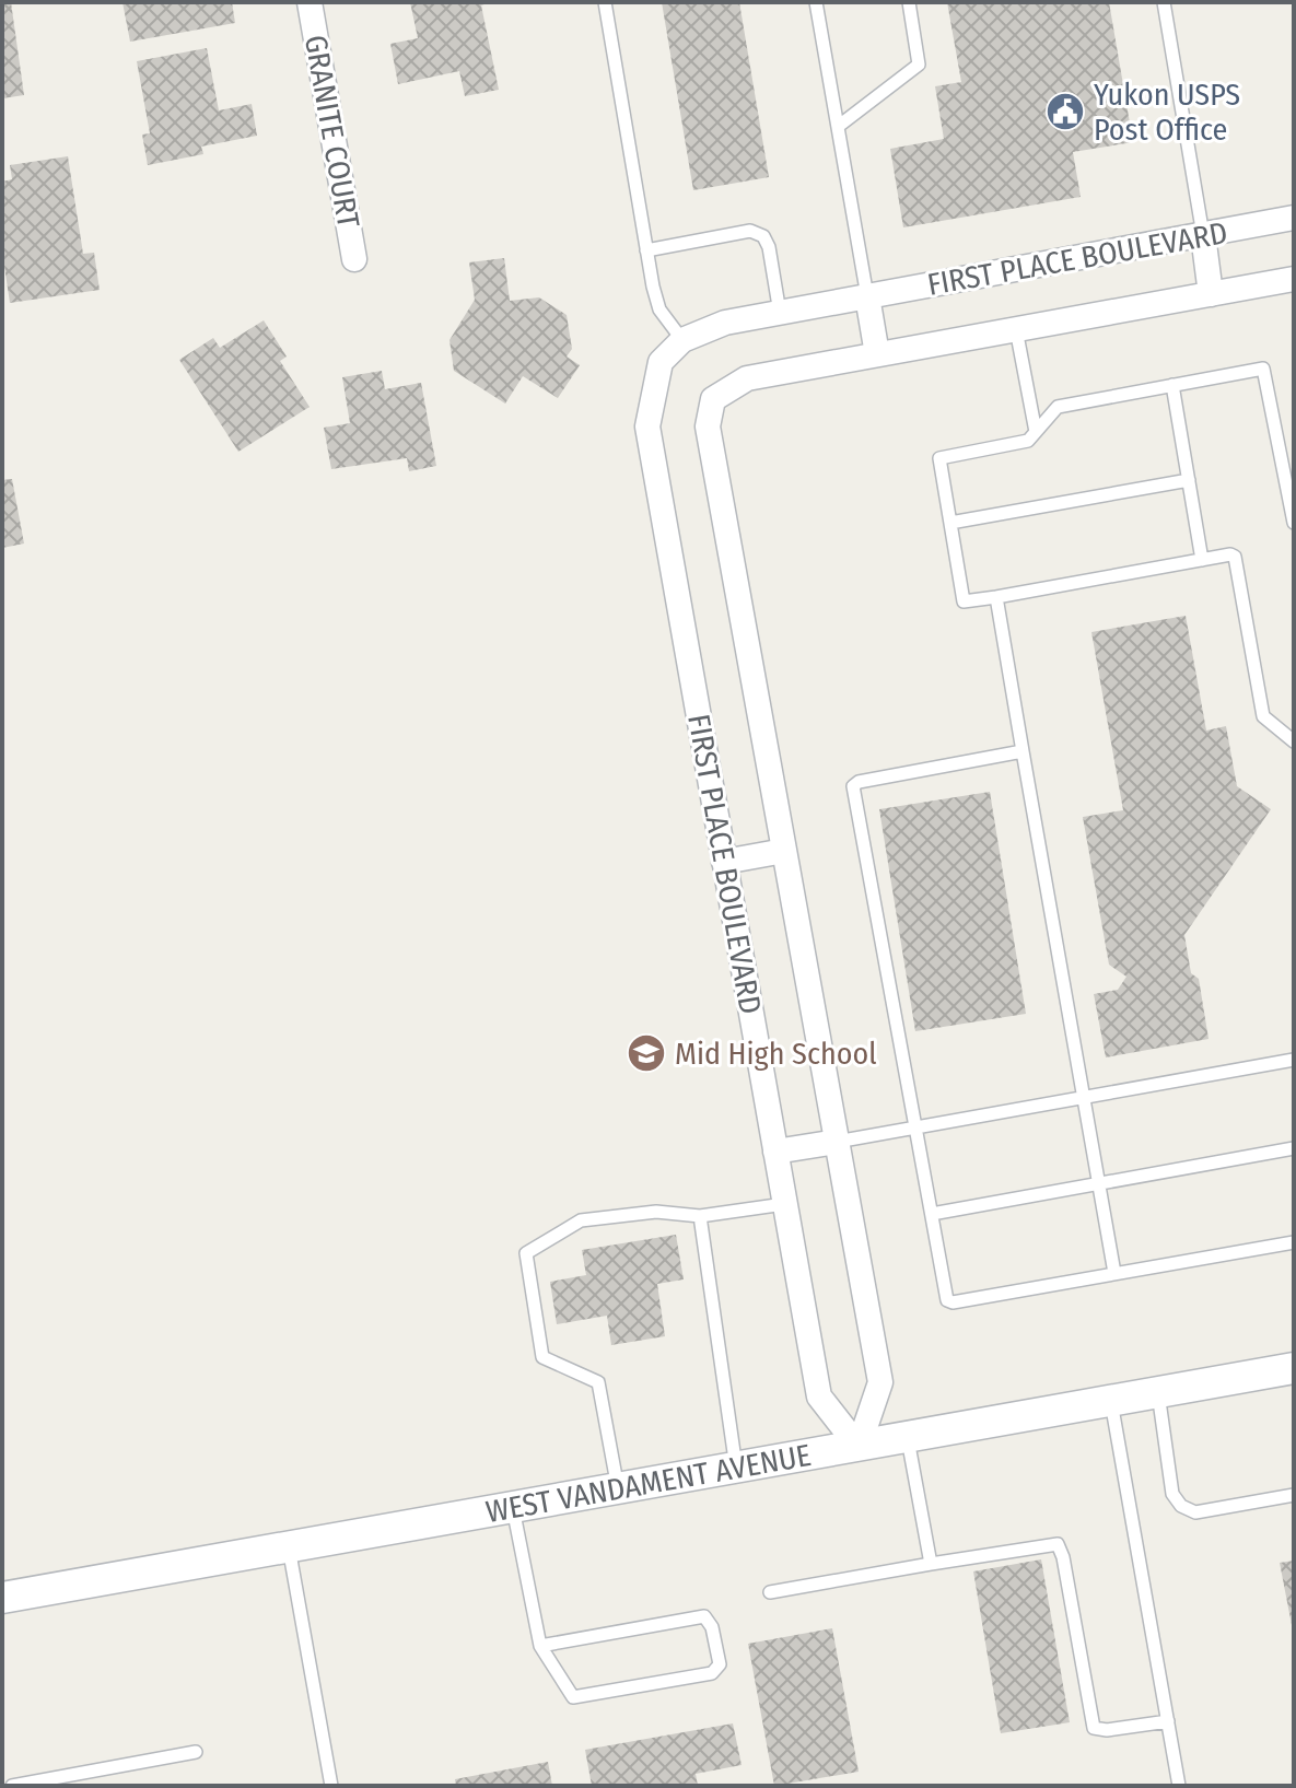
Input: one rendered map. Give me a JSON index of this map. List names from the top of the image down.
{
  "streets": {
    "street": ["GRANITE COURT", "FIRST PLACE BOULEVARD", "WEST VANDAMENT AVENUE"]
  },
  "crossings": [
    ["FIRST PLACE BOULEVARD", "WEST VANDAMENT AVENUE"]
  ],
  "places": {
    "public building": ["Yukon USPS Post Office"],
    "school or university": ["Mid High School"]
  }
}
